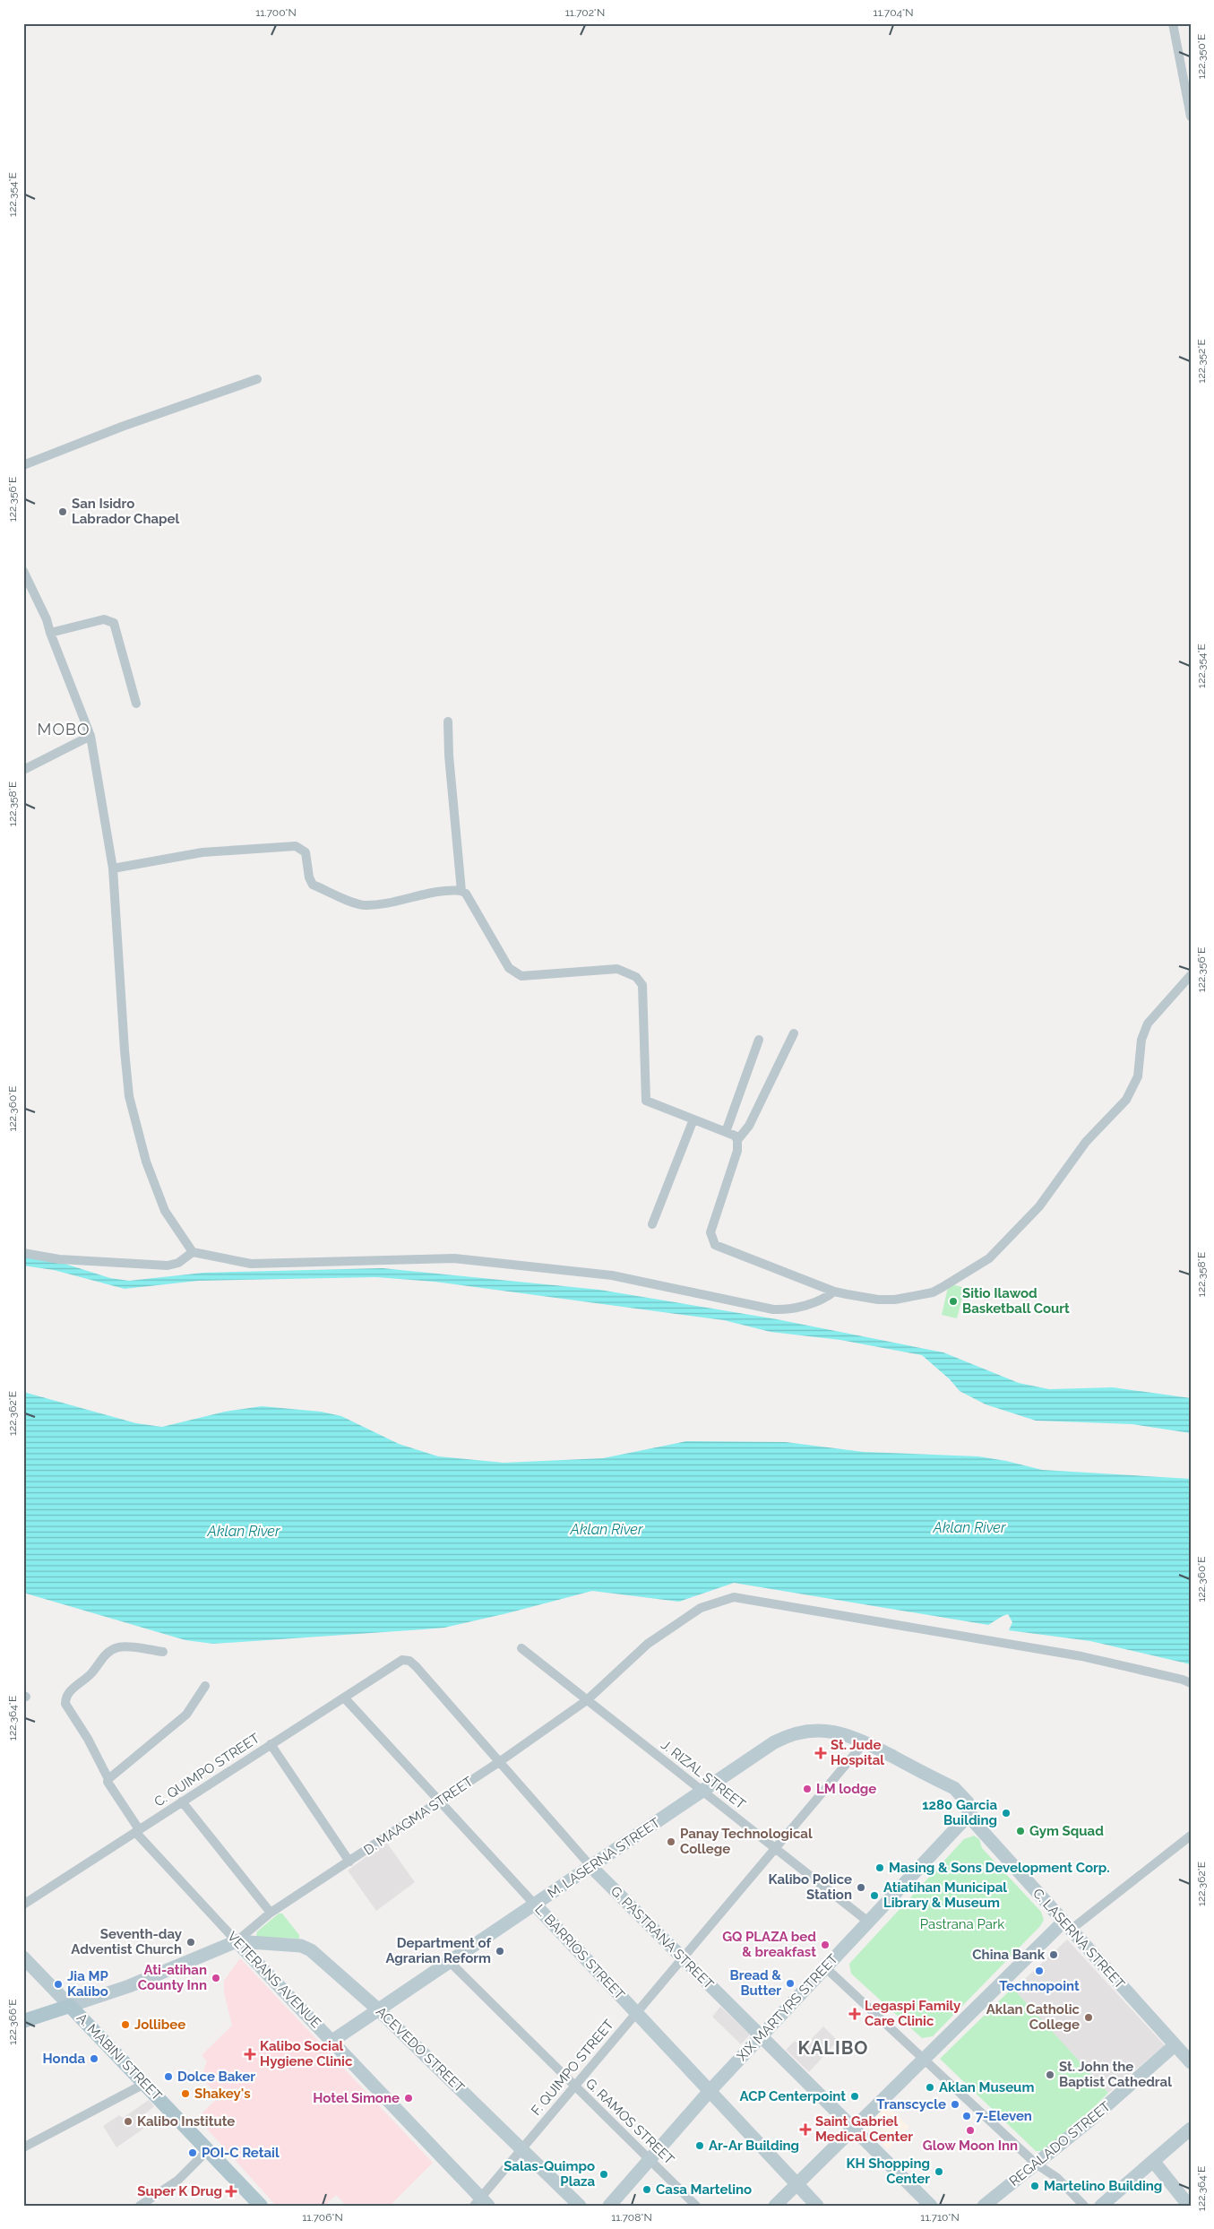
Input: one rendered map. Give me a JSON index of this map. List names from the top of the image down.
{
  "streets": {
    "main road": ["D. MAAGMA STREET", "A. MABINI STREET"],
    "street": [
      "C. QUIMPO STREET",
      "J. RIZAL STREET",
      "M. LASERNA STREET",
      "G. PASTRANA STREET",
      "C. LASERNA STREET",
      "L. BARRIOS STREET",
      "VETERANS AVENUE",
      "XIX MARTYRS STREET",
      "ACEVEDO STREET",
      "F. QUIMPO STREET",
      "G. RAMOS STREET",
      "REGALADO STREET"
    ]
  },
  "crossings": [
    ["C. QUIMPO STREET", "G. PASTRANA STREET"],
    ["C. QUIMPO STREET", "L. BARRIOS STREET"],
    ["C. QUIMPO STREET", "VETERANS AVENUE"],
    ["J. RIZAL STREET", "D. MAAGMA STREET"],
    ["J. RIZAL STREET", "M. LASERNA STREET"],
    ["J. RIZAL STREET", "XIX MARTYRS STREET"],
    ["J. RIZAL STREET", "F. QUIMPO STREET"],
    ["D. MAAGMA STREET", "G. PASTRANA STREET"],
    ["D. MAAGMA STREET", "L. BARRIOS STREET"],
    ["D. MAAGMA STREET", "VETERANS AVENUE"],
    ["D. MAAGMA STREET", "ACEVEDO STREET"],
    ["D. MAAGMA STREET", "A. MABINI STREET"],
    ["M. LASERNA STREET", "G. PASTRANA STREET"],
    ["M. LASERNA STREET", "C. LASERNA STREET"],
    ["M. LASERNA STREET", "L. BARRIOS STREET"],
    ["M. LASERNA STREET", "VETERANS AVENUE"],
    ["M. LASERNA STREET", "ACEVEDO STREET"],
    ["M. LASERNA STREET", "F. QUIMPO STREET"],
    ["M. LASERNA STREET", "G. RAMOS STREET"],
    ["G. PASTRANA STREET", "XIX MARTYRS STREET"],
    ["G. PASTRANA STREET", "F. QUIMPO STREET"],
    ["C. LASERNA STREET", "XIX MARTYRS STREET"],
    ["C. LASERNA STREET", "F. QUIMPO STREET"],
    ["C. LASERNA STREET", "REGALADO STREET"],
    ["L. BARRIOS STREET", "XIX MARTYRS STREET"],
    ["L. BARRIOS STREET", "F. QUIMPO STREET"],
    ["VETERANS AVENUE", "ACEVEDO STREET"],
    ["VETERANS AVENUE", "F. QUIMPO STREET"],
    ["XIX MARTYRS STREET", "G. RAMOS STREET"],
    ["ACEVEDO STREET", "F. QUIMPO STREET"],
    ["F. QUIMPO STREET", "G. RAMOS STREET"]
  ],
  "districts": ["MOBO", "KALIBO"],
  "water": ["Aklan River"],
  "parks": ["Pastrana Park"],
  "places": {
    "other": [
      "San Isidro Labrador Chapel",
      "Sitio Ilawod Basketball Court",
      "LM lodge",
      "1280 Garcia Building",
      "Gym Squad",
      "Panay Technological College",
      "Masing & Sons Development Corp.",
      "Kalibo Police Station",
      "Atiatihan Municipal Library & Museum",
      "Seventh-day Adventist Church",
      "GQ PLAZA bed & breakfast",
      "Department of Agrarian Reform",
      "China Bank",
      "Technopoint",
      "Ati-atihan County Inn",
      "Bread & Butter",
      "Jia MP Kalibo",
      "Aklan Catholic College",
      "Jollibee",
      "Honda",
      "St. John the Baptist Cathedral",
      "Dolce Baker",
      "Aklan Museum",
      "Shakey's",
      "ACP Centerpoint",
      "Hotel Simone",
      "Transcycle",
      "7-Eleven",
      "Kalibo Institute",
      "Glow Moon Inn",
      "Ar-Ar Building",
      "POI-C Retail",
      "KH Shopping Center",
      "Salas-Quimpo Plaza",
      "Martelino Building",
      "Casa Martelino"
    ],
    "health": [
      "St. Jude Hospital",
      "Legaspi Family Care Clinic",
      "Kalibo Social Hygiene Clinic",
      "Saint Gabriel Medical Center",
      "Super K Drug"
    ]
  },
  "coordinates": [
    "11.700°N",
    "11.702°N",
    "11.704°N",
    "122.350°E",
    "122.354°E",
    "122.352°E",
    "122.356°E",
    "122.358°E",
    "122.360°E",
    "122.362°E",
    "122.364°E",
    "122.366°E",
    "11.706°N",
    "11.708°N",
    "11.710°N"
  ]
}
